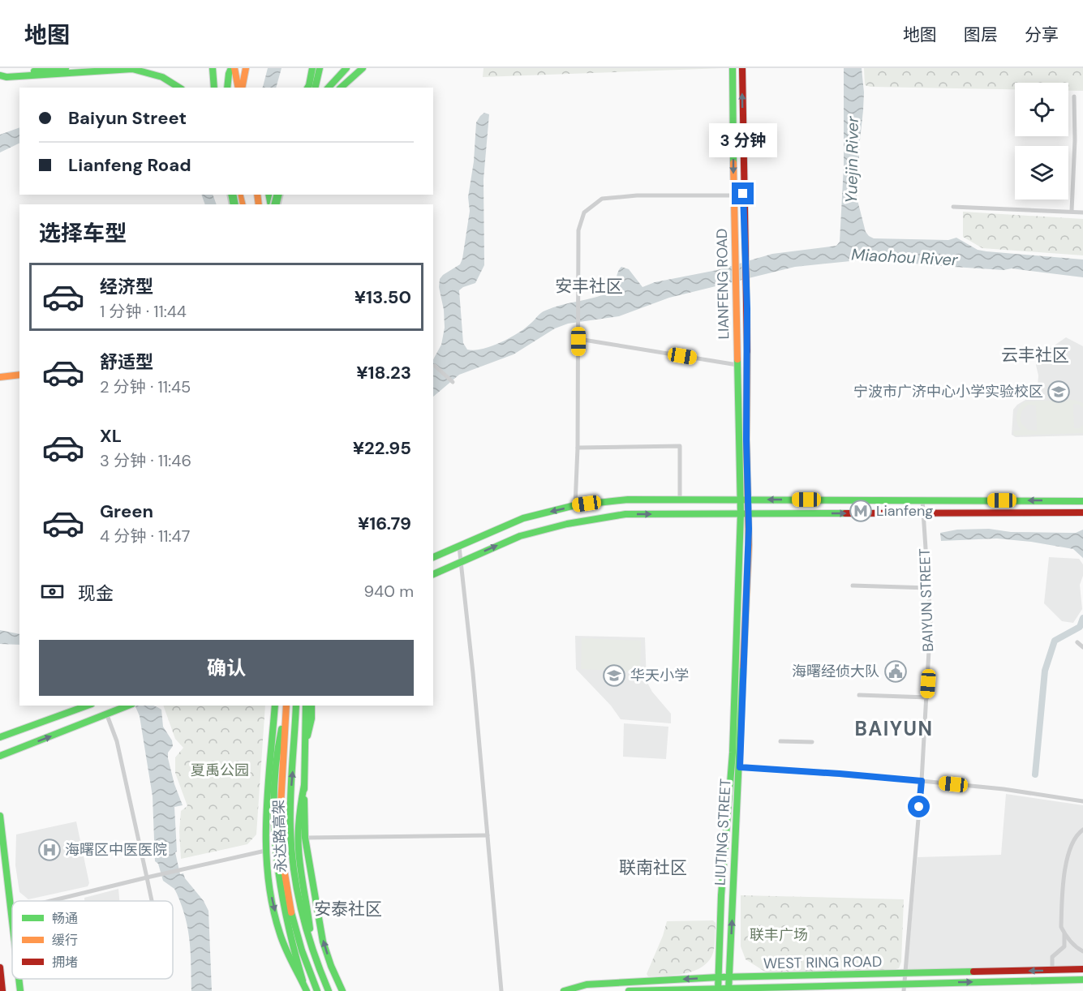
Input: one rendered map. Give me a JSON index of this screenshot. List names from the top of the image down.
{
  "streets": {
    "main road": [
      "LIANFENG ROAD",
      "LIUTING STREET",
      "永达路高架",
      "WEST RING ROAD"
    ],
    "street": ["BAIYUN STREET"]
  },
  "crossings": [
    ["LIANFENG ROAD", "LIUTING STREET"],
    ["BAIYUN STREET", "WEST RING ROAD"],
    ["LIUTING STREET", "WEST RING ROAD"]
  ],
  "districts": [
    "安丰社区",
    "云丰社区",
    "BAIYUN",
    "联南社区",
    "安泰社区"
  ],
  "water": ["Yuejin River", "Miaohou River"],
  "parks": ["夏禹公园", "联丰广场"],
  "places": {
    "school or university": ["宁波市广济中心小学实验校区", "华天小学"],
    "metro station": ["Lianfeng"],
    "public building": ["海曙经侦大队"],
    "hospital": ["海曙区中医医院"]
  },
  "legend": ["畅通", "缓行", "拥堵"],
  "page": {
    "header": "地图",
    "nav": ["地图", "图层", "分享"],
    "banner": ["Baiyun Street", "Lianfeng Road"],
    "bubble": "3 分钟",
    "heading": "选择车型",
    "list": [
      {
        "name": "经济型",
        "note": "1 分钟 · 11:44",
        "value": "¥13.50"
      },
      {
        "name": "舒适型",
        "note": "2 分钟 · 11:45",
        "value": "¥18.23"
      },
      {
        "name": "XL",
        "note": "3 分钟 · 11:46",
        "value": "¥22.95"
      },
      {
        "name": "Green",
        "note": "4 分钟 · 11:47",
        "value": "¥16.79"
      }
    ],
    "pay": ["现金", "940 m"],
    "buttons": "确认"
  }
}
